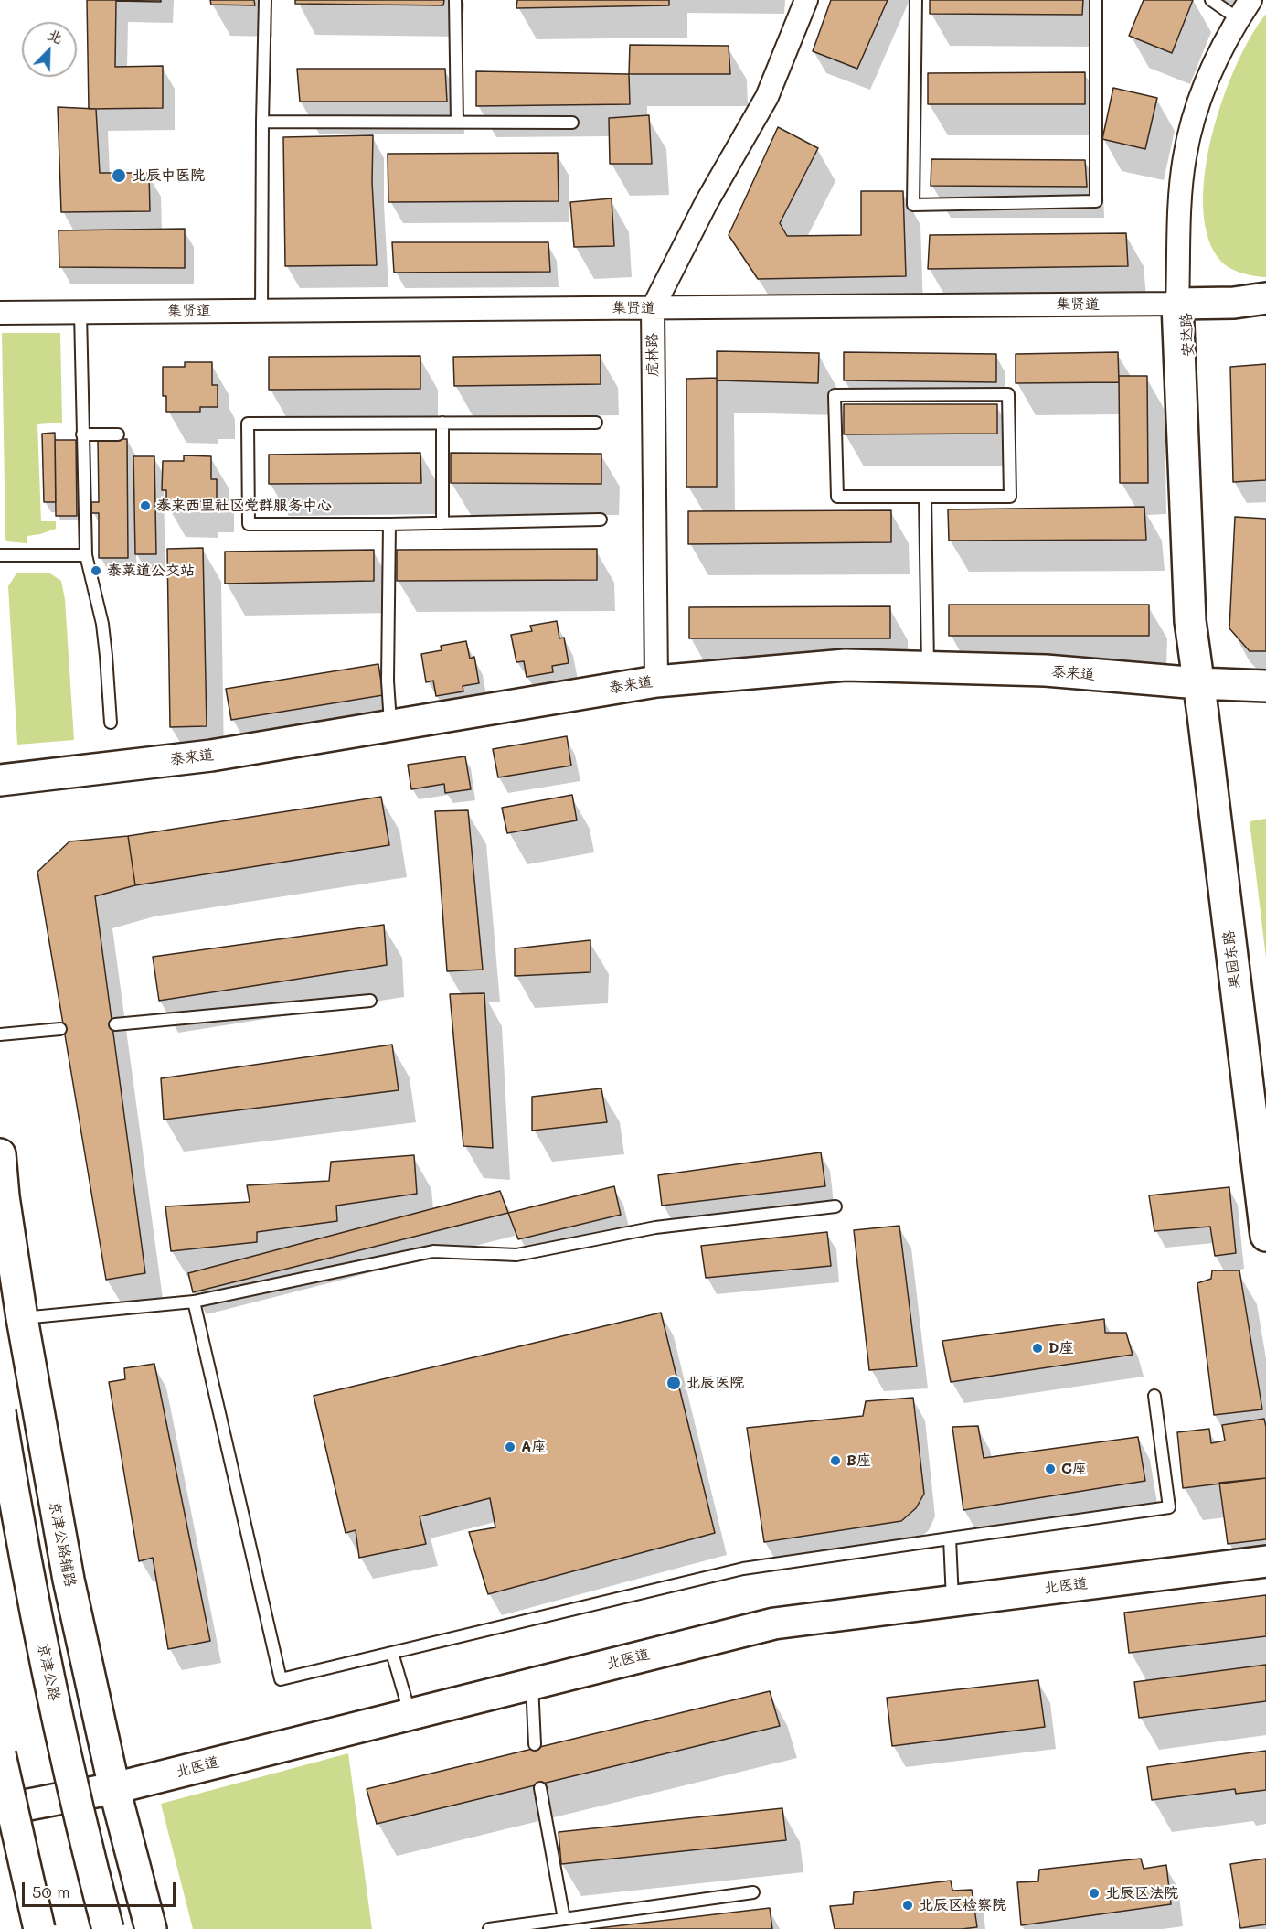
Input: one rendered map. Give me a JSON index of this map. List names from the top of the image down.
{
  "streets": {
    "main road": [
      "集贤道",
      "安达路",
      "泰来道",
      "果园东路",
      "京津公路辅路",
      "北医道",
      "京津公路"
    ],
    "street": ["虎林路"]
  },
  "crossings": [
    ["集贤道", "安达路"],
    ["集贤道", "虎林路"],
    ["安达路", "泰来道"],
    ["安达路", "果园东路"],
    ["虎林路", "泰来道"],
    ["泰来道", "果园东路"],
    ["京津公路辅路", "北医道"]
  ],
  "places": [
    "北辰中医院",
    "泰来西里社区党群服务中心",
    "泰莱道公交站",
    "D座",
    "北辰医院",
    "A座",
    "B座",
    "C座",
    "北辰区法院",
    "北辰区检察院"
  ],
  "scale_bar": "50 m",
  "north": "top right"
}
